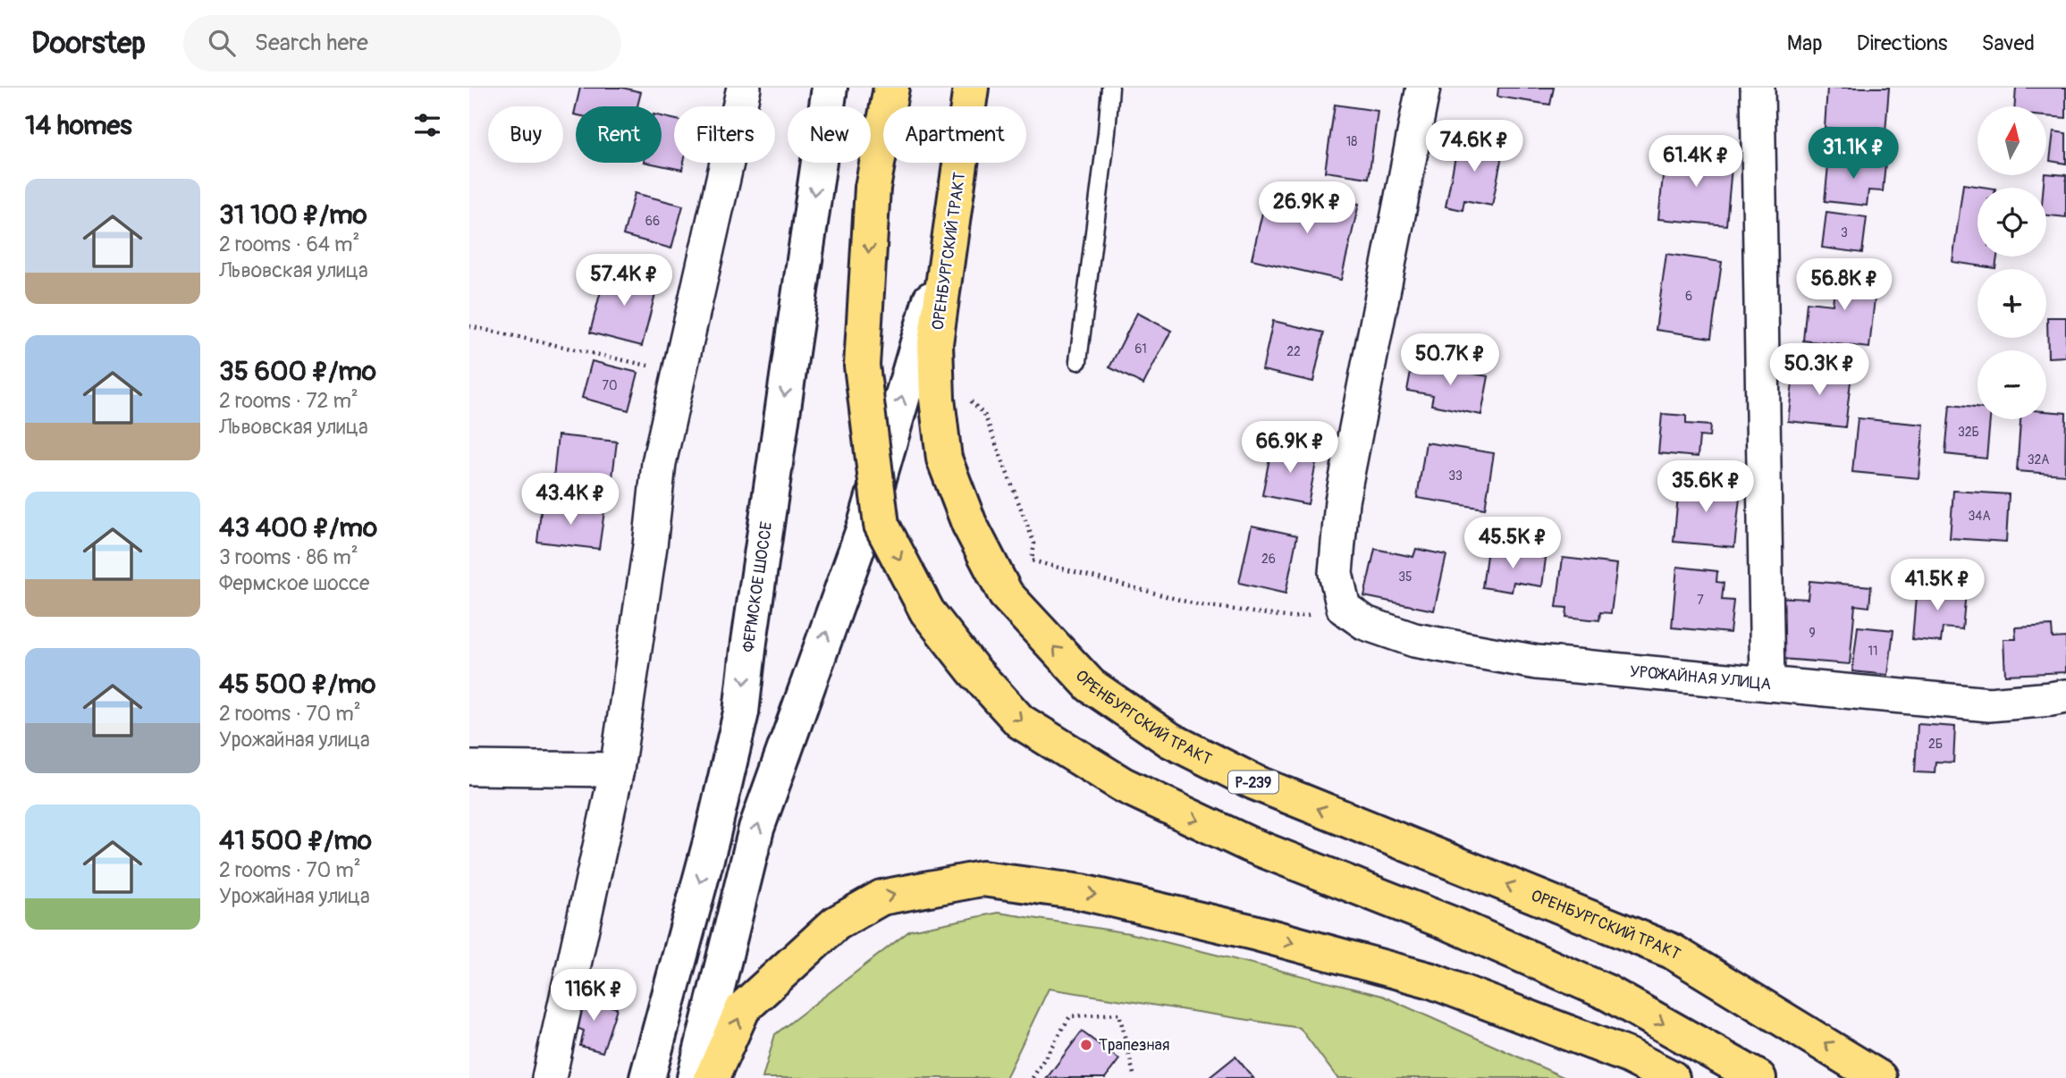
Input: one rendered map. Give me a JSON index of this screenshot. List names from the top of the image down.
{
  "streets": {
    "main road": ["ОРЕНБУРГСКИЙ ТРАКТ", "ФЕРМСКОЕ ШОССЕ", "Р-239"],
    "street": ["УРОЖАЙНАЯ УЛИЦА"]
  },
  "one_way": ["ОРЕНБУРГСКИЙ ТРАКТ"],
  "places": ["Трапезная"],
  "house_numbers": [
    "18",
    "66",
    "3",
    "6",
    "61",
    "22",
    "70",
    "32Б",
    "32А",
    "33",
    "34А",
    "26",
    "35",
    "7",
    "9",
    "11",
    "2Б"
  ],
  "north": "top",
  "page": {
    "header": "Doorstep",
    "search": "Search here",
    "nav": ["Map", "Directions", "Saved"],
    "heading": "14 homes",
    "map_buttons": ["+", "−"],
    "chip": [
      "Buy",
      "Rent",
      "Filters",
      "New",
      "Apartment"
    ],
    "price": [
      "74.6K ₽",
      "31.1K ₽",
      "61.4K ₽",
      "26.9K ₽",
      "57.4K ₽",
      "56.8K ₽",
      "50.7K ₽",
      "50.3K ₽",
      "66.9K ₽",
      "35.6K ₽",
      "43.4K ₽",
      "45.5K ₽",
      "41.5K ₽",
      "116K ₽"
    ],
    "list": [
      {
        "name": "31 100 ₽/mo",
        "note": "2 rooms · 64 m² · Львовская улица"
      },
      {
        "name": "35 600 ₽/mo",
        "note": "2 rooms · 72 m² · Львовская улица"
      },
      {
        "name": "43 400 ₽/mo",
        "note": "3 rooms · 86 m² · Фермское шоссе"
      },
      {
        "name": "45 500 ₽/mo",
        "note": "2 rooms · 70 m² · Урожайная улица"
      },
      {
        "name": "41 500 ₽/mo",
        "note": "2 rooms · 70 m² · Урожайная улица"
      }
    ]
  }
}
